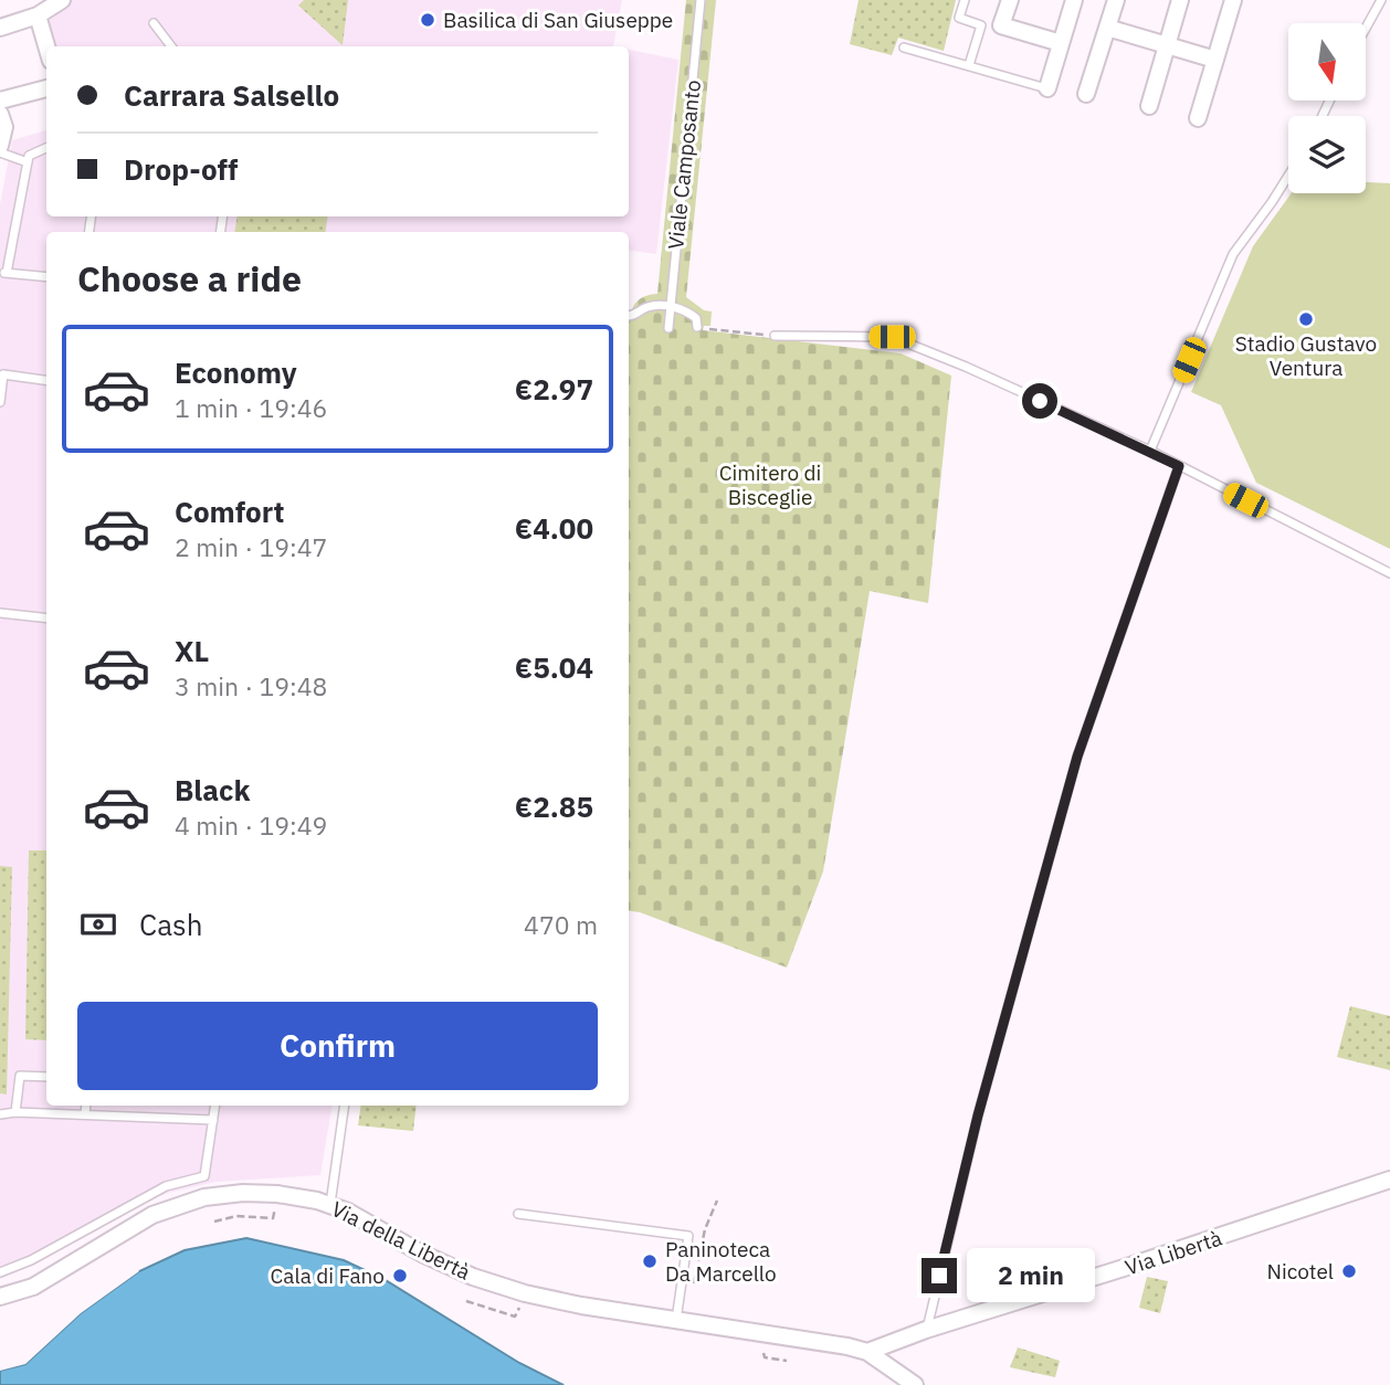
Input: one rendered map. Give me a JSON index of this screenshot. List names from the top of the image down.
{
  "streets": {
    "street": ["Via della Libertà", "Via Libertà"],
    "lane": ["Viale Camposanto"]
  },
  "crossings": [
    ["Via della Libertà", "Via Libertà"]
  ],
  "parks": ["Cimitero di Bisceglie"],
  "places": [
    "Basilica di San Giuseppe",
    "Stadio Gustavo Ventura",
    "Paninoteca Da Marcello",
    "Nicotel",
    "Cala di Fano"
  ],
  "north": "bottom",
  "page": {
    "banner": ["Carrara Salsello", "Drop-off"],
    "heading": "Choose a ride",
    "list": [
      {
        "name": "Economy",
        "note": "1 min · 19:46",
        "value": "€2.97"
      },
      {
        "name": "Comfort",
        "note": "2 min · 19:47",
        "value": "€4.00"
      },
      {
        "name": "XL",
        "note": "3 min · 19:48",
        "value": "€5.04"
      },
      {
        "name": "Black",
        "note": "4 min · 19:49",
        "value": "€2.85"
      }
    ],
    "pay": ["Cash", "470 m"],
    "buttons": "Confirm",
    "bubble": "2 min"
  }
}
